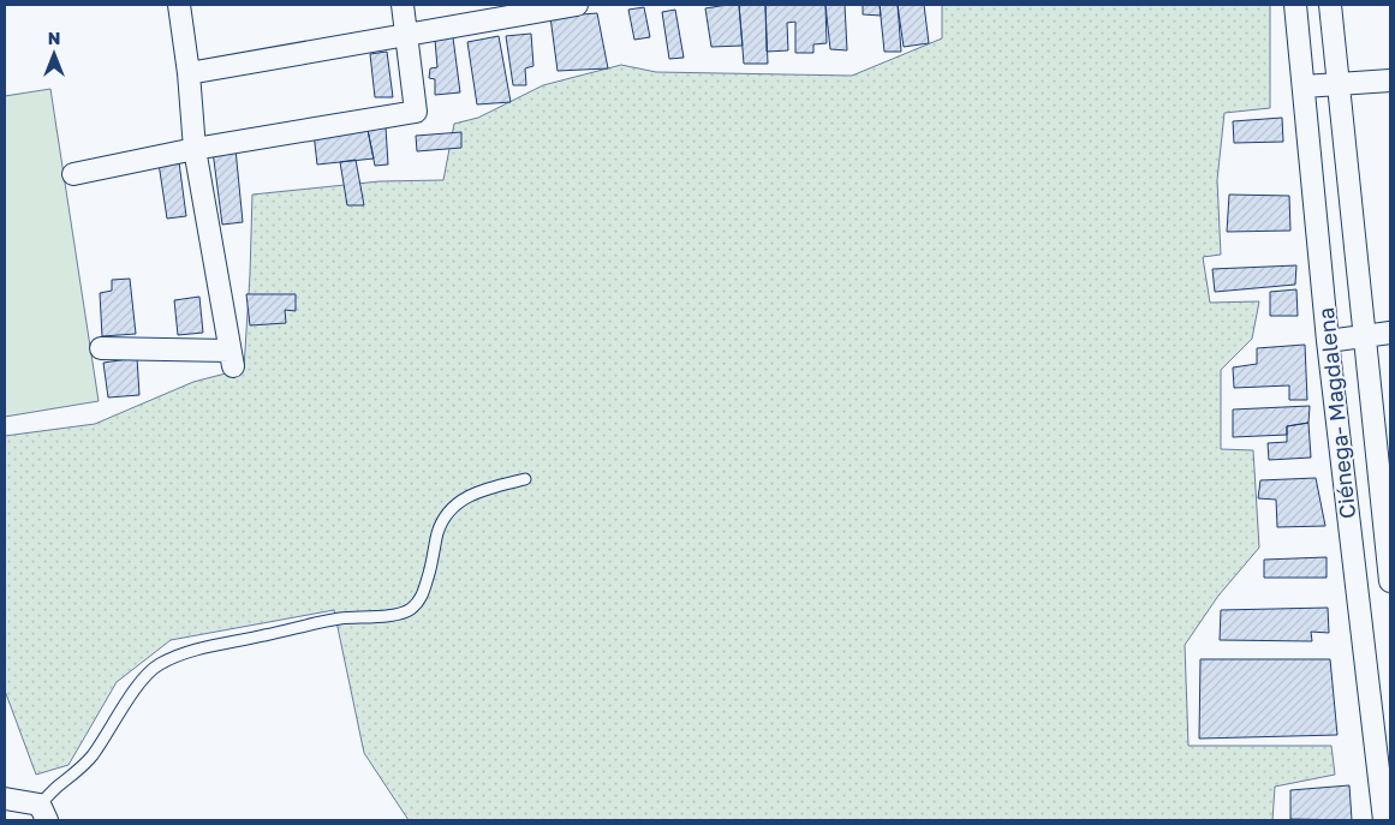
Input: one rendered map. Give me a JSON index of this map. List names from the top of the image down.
{
  "streets": {
    "street": ["Ciénega- Magdalena"]
  },
  "north": "top"
}
